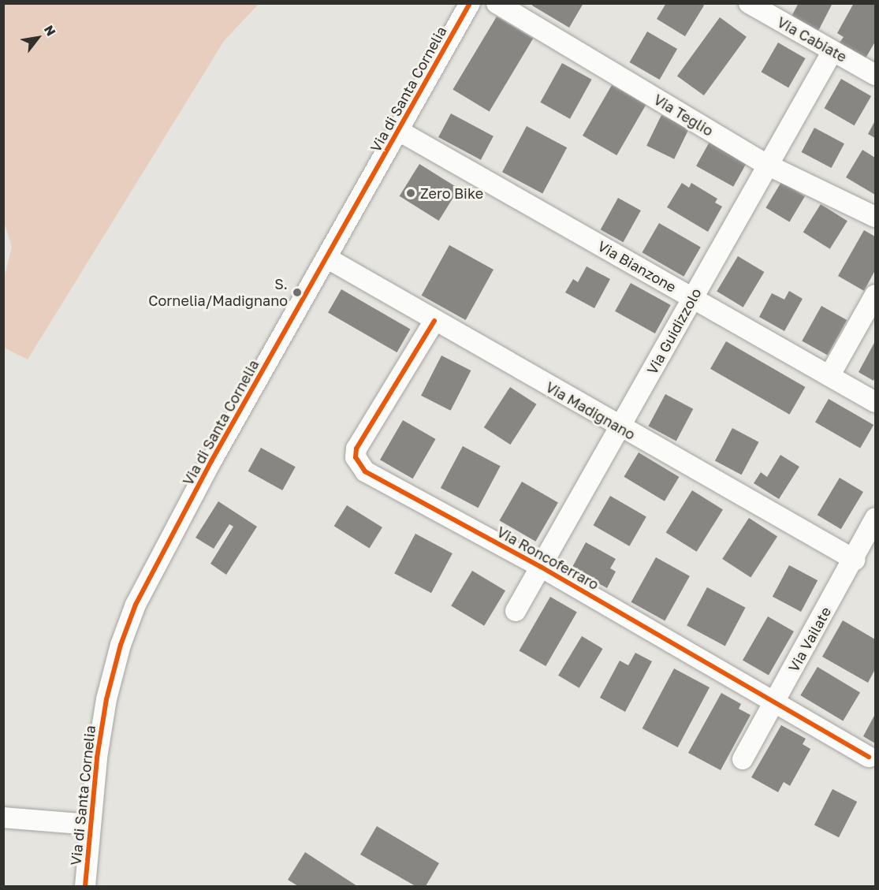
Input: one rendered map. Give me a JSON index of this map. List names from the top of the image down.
{
  "streets": {
    "street": [
      "Via Cabiate",
      "Via di Santa Cornelia",
      "Via Teglio",
      "Via Bianzone",
      "Via Guidizzolo",
      "Via Madignano",
      "Via Roncoferraro",
      "Via Vailate"
    ]
  },
  "crossings": [
    ["Via Cabiate", "Via Guidizzolo"],
    ["Via di Santa Cornelia", "Via Bianzone"],
    ["Via di Santa Cornelia", "Via Madignano"],
    ["Via Teglio", "Via Guidizzolo"],
    ["Via Bianzone", "Via Guidizzolo"],
    ["Via Guidizzolo", "Via Madignano"],
    ["Via Guidizzolo", "Via Roncoferraro"],
    ["Via Madignano", "Via Roncoferraro"],
    ["Via Madignano", "Via Vailate"],
    ["Via Roncoferraro", "Via Vailate"]
  ],
  "places": ["Zero Bike", "S. Cornelia/Madignano"],
  "north": "top right"
}
